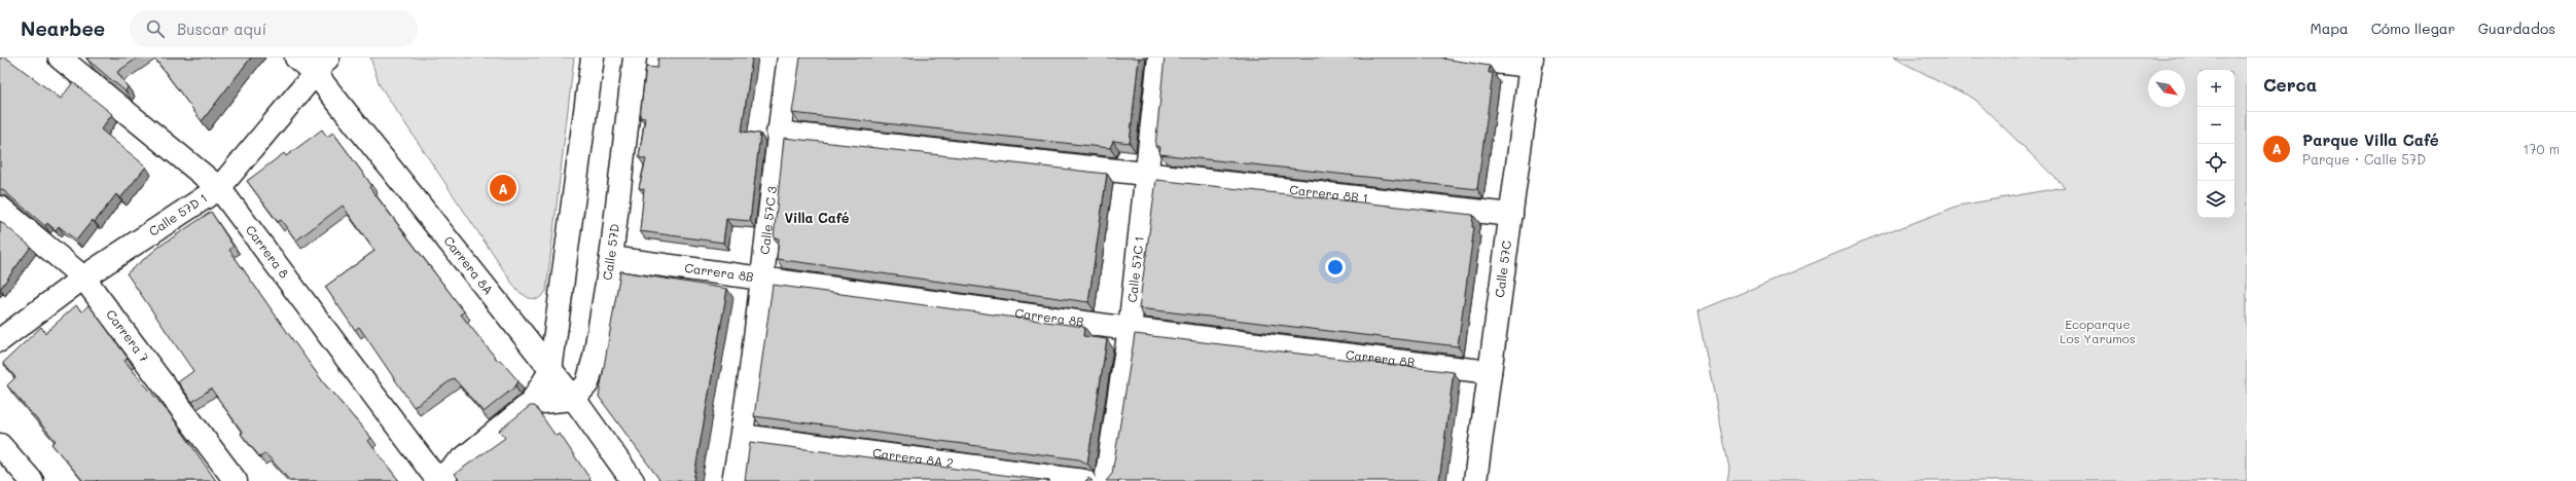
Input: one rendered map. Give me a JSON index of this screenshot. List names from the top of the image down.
{
  "streets": {
    "street": [
      "Carrera 8B 1",
      "Calle 57D 1",
      "Calle 57C 3",
      "Carrera 8",
      "Calle 57D",
      "Carrera 8A",
      "Calle 57C 1",
      "Calle 57C",
      "Carrera 8B",
      "Carrera 7",
      "Carrera 8A 2"
    ]
  },
  "crossings": [
    ["Carrera 8B 1", "Calle 57C 1"],
    ["Carrera 8B 1", "Calle 57C"],
    ["Calle 57D 1", "Carrera 8"],
    ["Calle 57D 1", "Carrera 8A"],
    ["Calle 57D 1", "Carrera 7"],
    ["Calle 57C 3", "Carrera 8B"],
    ["Calle 57C 3", "Carrera 8A 2"],
    ["Calle 57D", "Carrera 8A"],
    ["Calle 57D", "Carrera 8B"],
    ["Calle 57C 1", "Carrera 8B"],
    ["Calle 57C", "Carrera 8B"]
  ],
  "districts": ["Villa Café"],
  "parks": ["Ecoparque Los Yarumos"],
  "north": "bottom right",
  "page": {
    "header": "Nearbee",
    "search": "Buscar aquí",
    "nav": ["Mapa", "Cómo llegar", "Guardados"],
    "heading": "Cerca",
    "map_buttons": ["+", "−"],
    "list": [
      {
        "mark": "A",
        "name": "Parque Villa Café",
        "note": "Parque · Calle 57D",
        "value": "170 m"
      }
    ],
    "pins": "A"
  }
}
